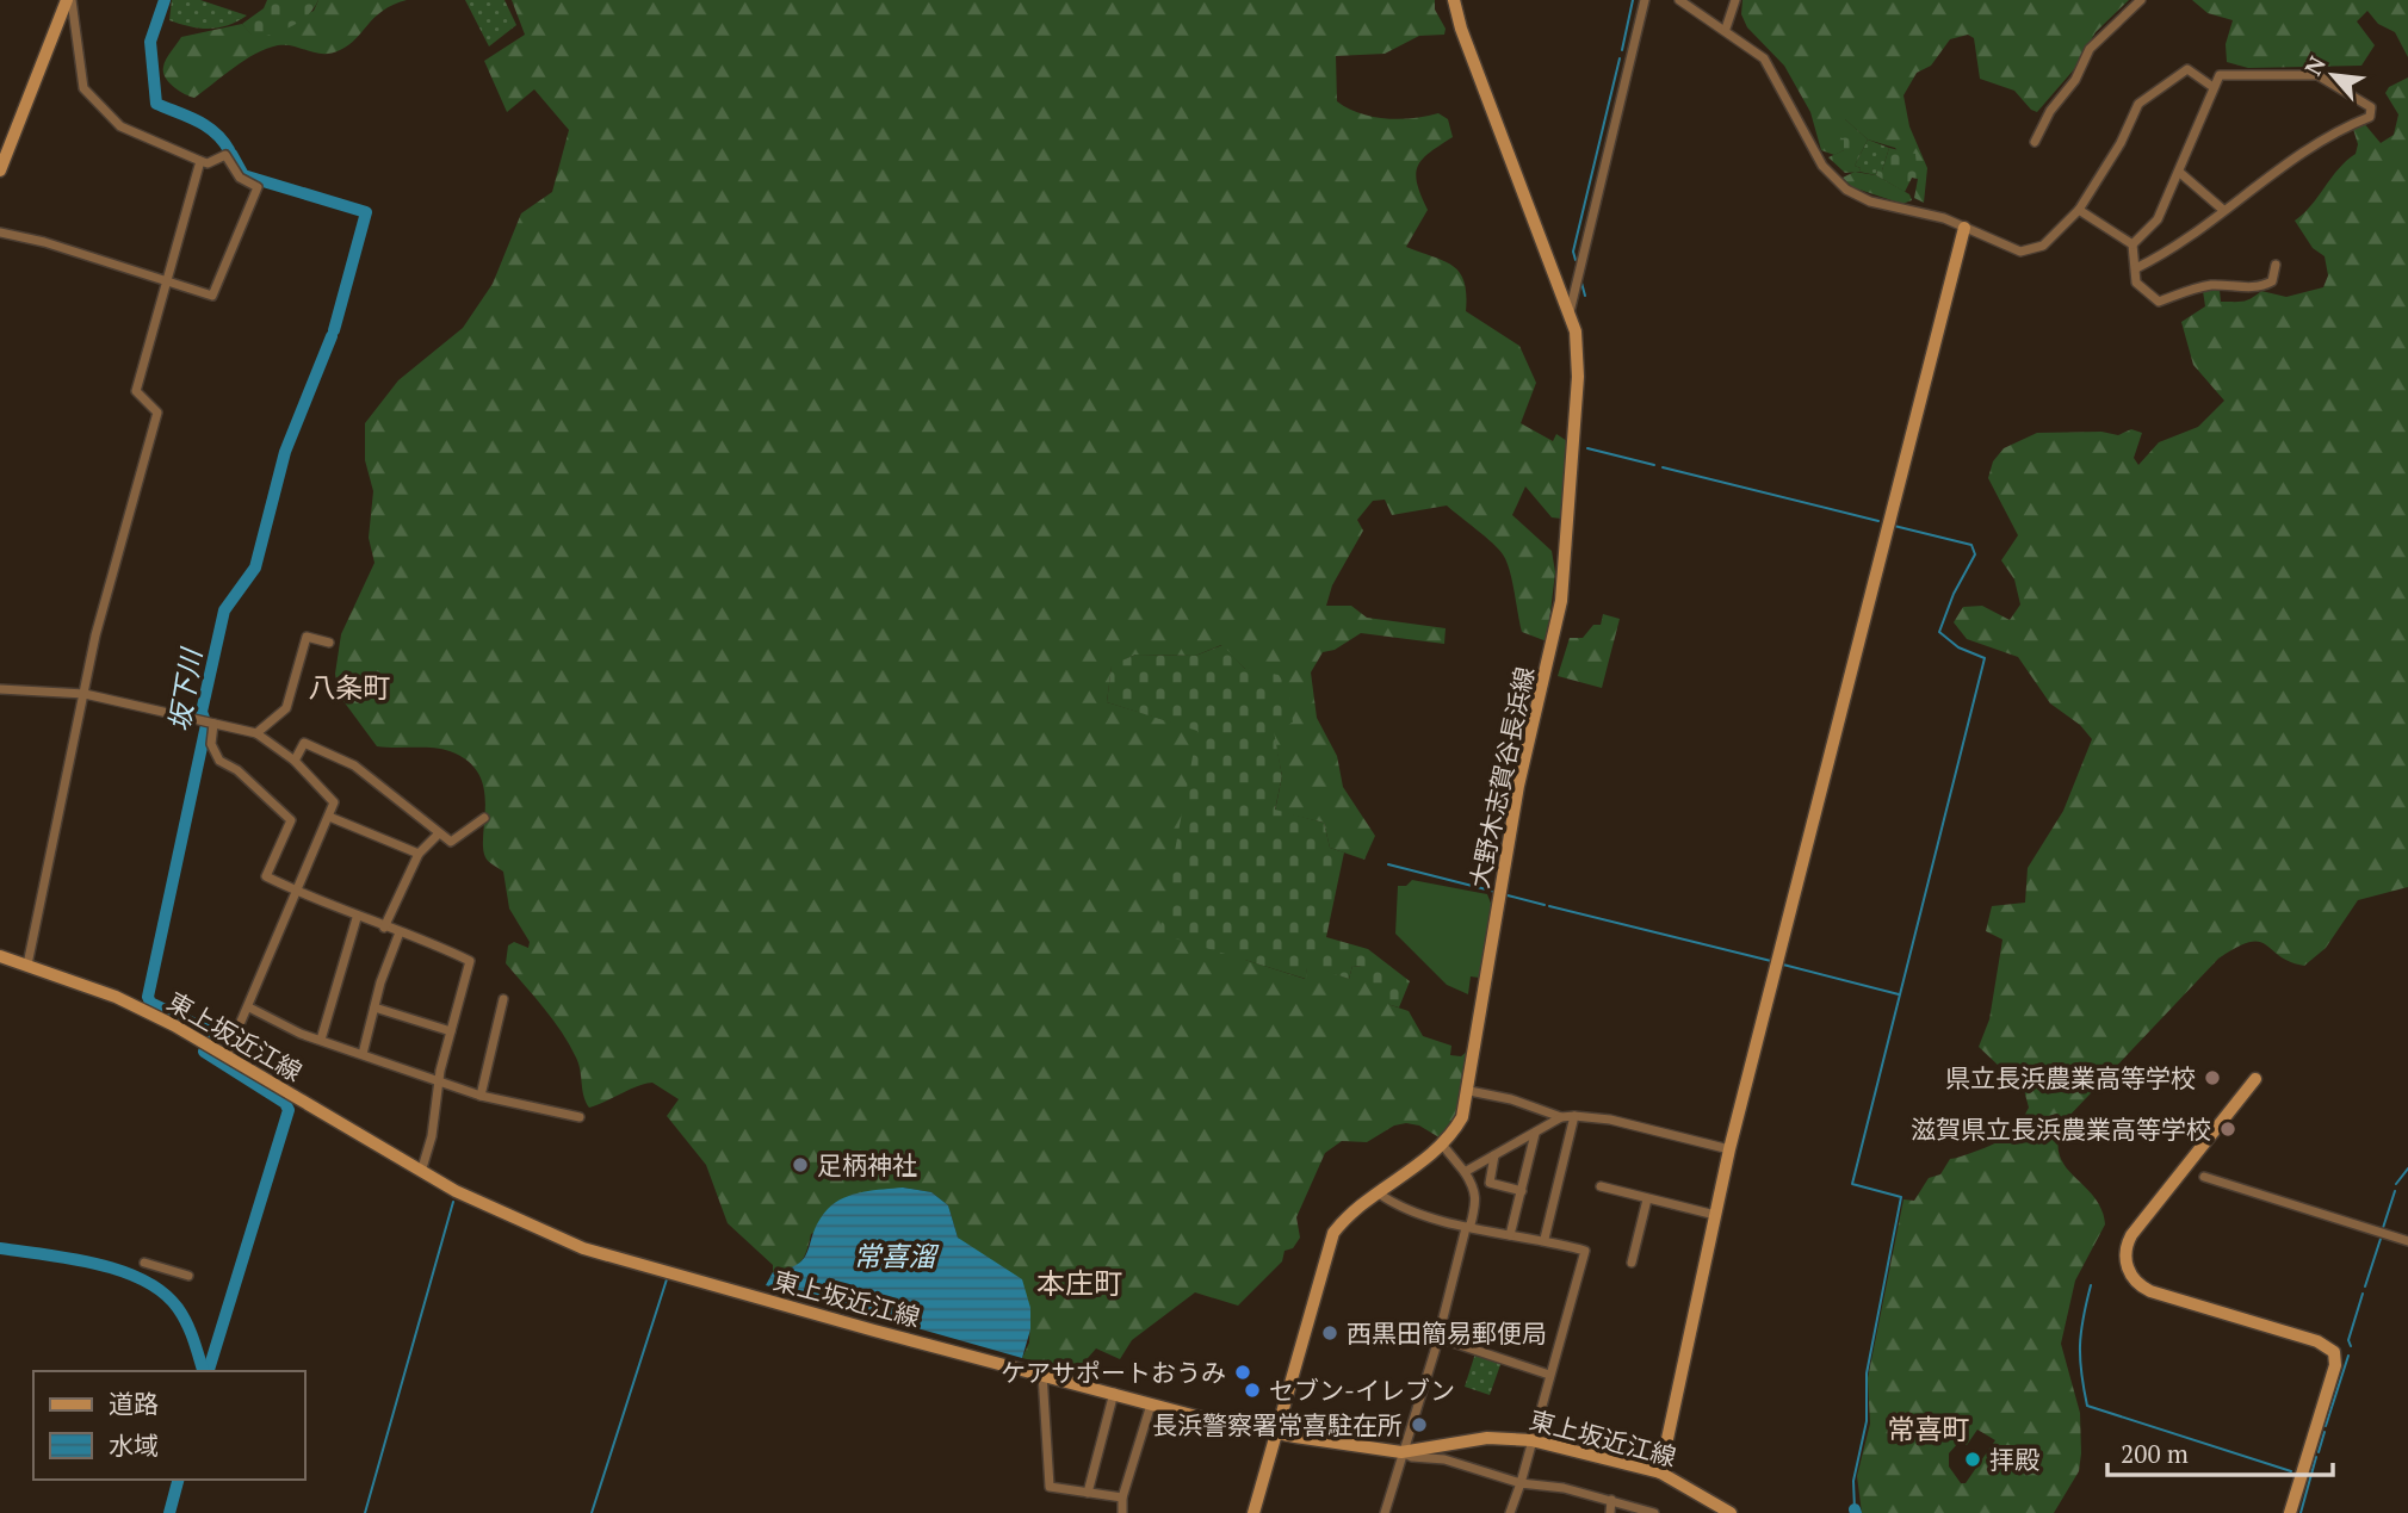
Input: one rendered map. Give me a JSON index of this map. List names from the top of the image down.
{
  "streets": {
    "main road": ["大野木志賀谷長浜線", "東上坂近江線"]
  },
  "crossings": [
    ["大野木志賀谷長浜線", "東上坂近江線"]
  ],
  "districts": ["八条町", "本庄町", "常喜町"],
  "water": ["坂下川", "常喜溜"],
  "places": [
    "県立長浜農業高等学校",
    "滋賀県立長浜農業高等学校",
    "足柄神社",
    "西黒田簡易郵便局",
    "ケアサポートおうみ",
    "セブン-イレブン",
    "長浜警察署常喜駐在所",
    "拝殿"
  ],
  "legend": ["道路", "水域"],
  "scale_bar": "200 m",
  "north": "top left"
}
